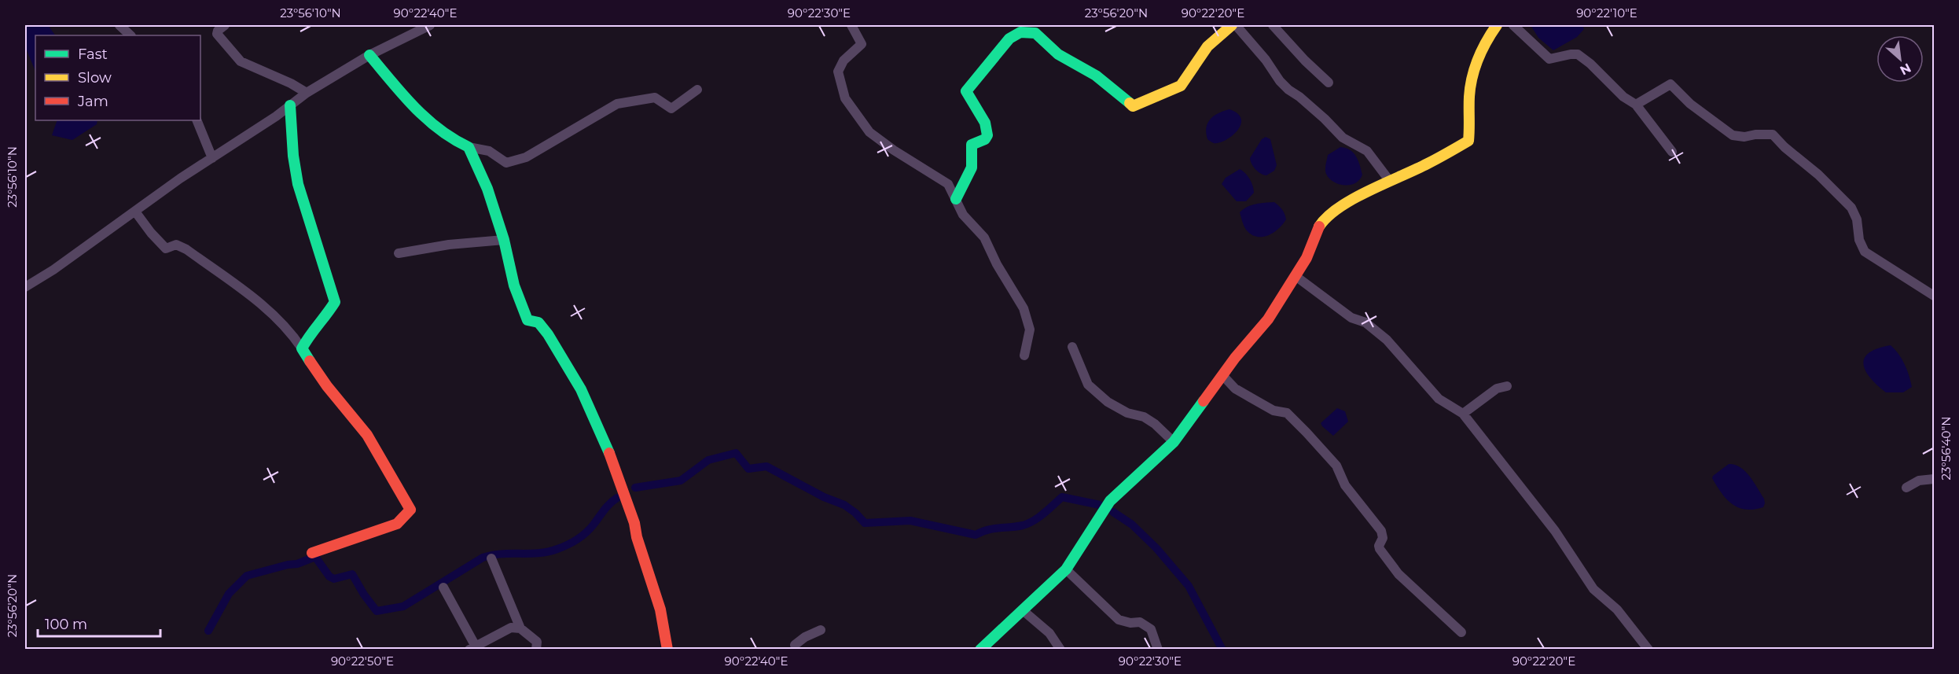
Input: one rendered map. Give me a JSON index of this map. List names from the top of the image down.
{
  "legend": ["Fast", "Slow", "Jam"],
  "scale_bar": "100 m",
  "north": "bottom right",
  "coordinates": [
    "23°56'10\"N",
    "90°22'40\"E",
    "90°22'30\"E",
    "23°56'20\"N",
    "90°22'20\"E",
    "90°22'10\"E",
    "23°56'40\"N",
    "90°22'50\"E"
  ]
}
